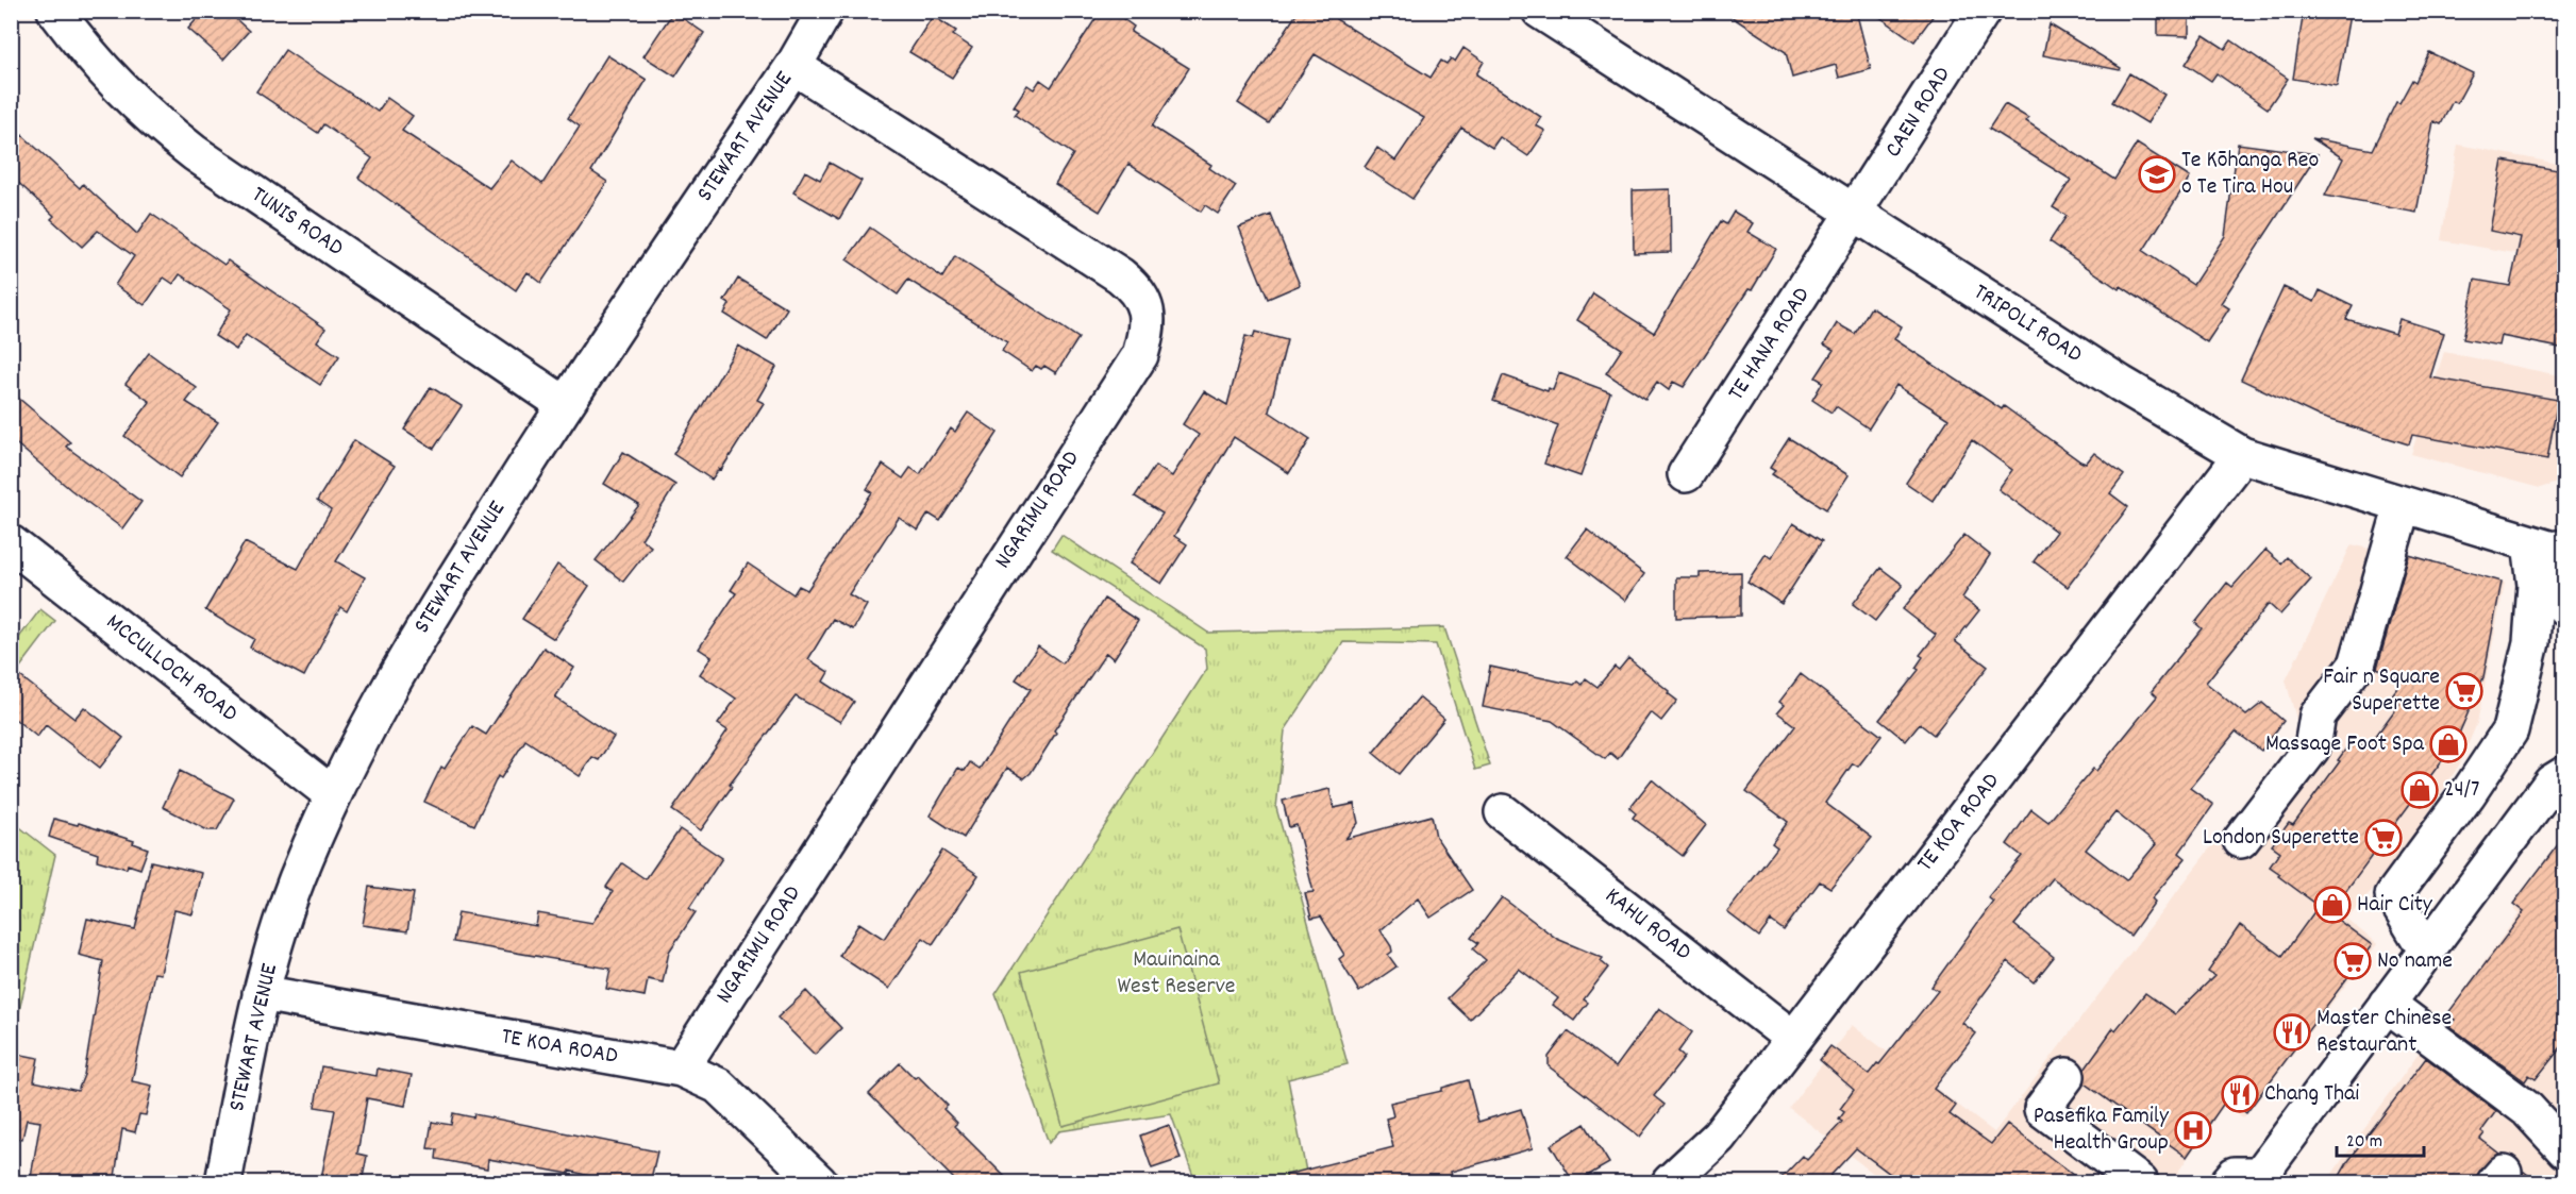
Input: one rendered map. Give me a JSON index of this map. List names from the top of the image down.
{
  "streets": {
    "street": [
      "CAEN ROAD",
      "STEWART AVENUE",
      "TUNIS ROAD",
      "TRIPOLI ROAD",
      "TE HANA ROAD",
      "NGARIMU ROAD",
      "MCCULLOCH ROAD",
      "TE KOA ROAD",
      "KAHU ROAD"
    ]
  },
  "crossings": [
    ["CAEN ROAD", "TRIPOLI ROAD"],
    ["CAEN ROAD", "TE HANA ROAD"],
    ["STEWART AVENUE", "TUNIS ROAD"],
    ["STEWART AVENUE", "NGARIMU ROAD"],
    ["STEWART AVENUE", "MCCULLOCH ROAD"],
    ["STEWART AVENUE", "TE KOA ROAD"],
    ["TRIPOLI ROAD", "TE HANA ROAD"],
    ["TRIPOLI ROAD", "TE KOA ROAD"],
    ["NGARIMU ROAD", "TE KOA ROAD"],
    ["TE KOA ROAD", "KAHU ROAD"]
  ],
  "parks": ["Mauinaina West Reserve"],
  "places": {
    "school or university": ["Te Kōhanga Reo o Te Tira Hou"],
    "supermarket": ["Fair n Square Superette", "London Superette", "No name"],
    "shop": ["Massage Foot Spa", "24/7", "Hair City"],
    "restaurant": ["Master Chinese Restaurant", "Chang Thai"],
    "hospital": ["Pasefika Family Health Group"]
  },
  "scale_bar": "20 m"
}
